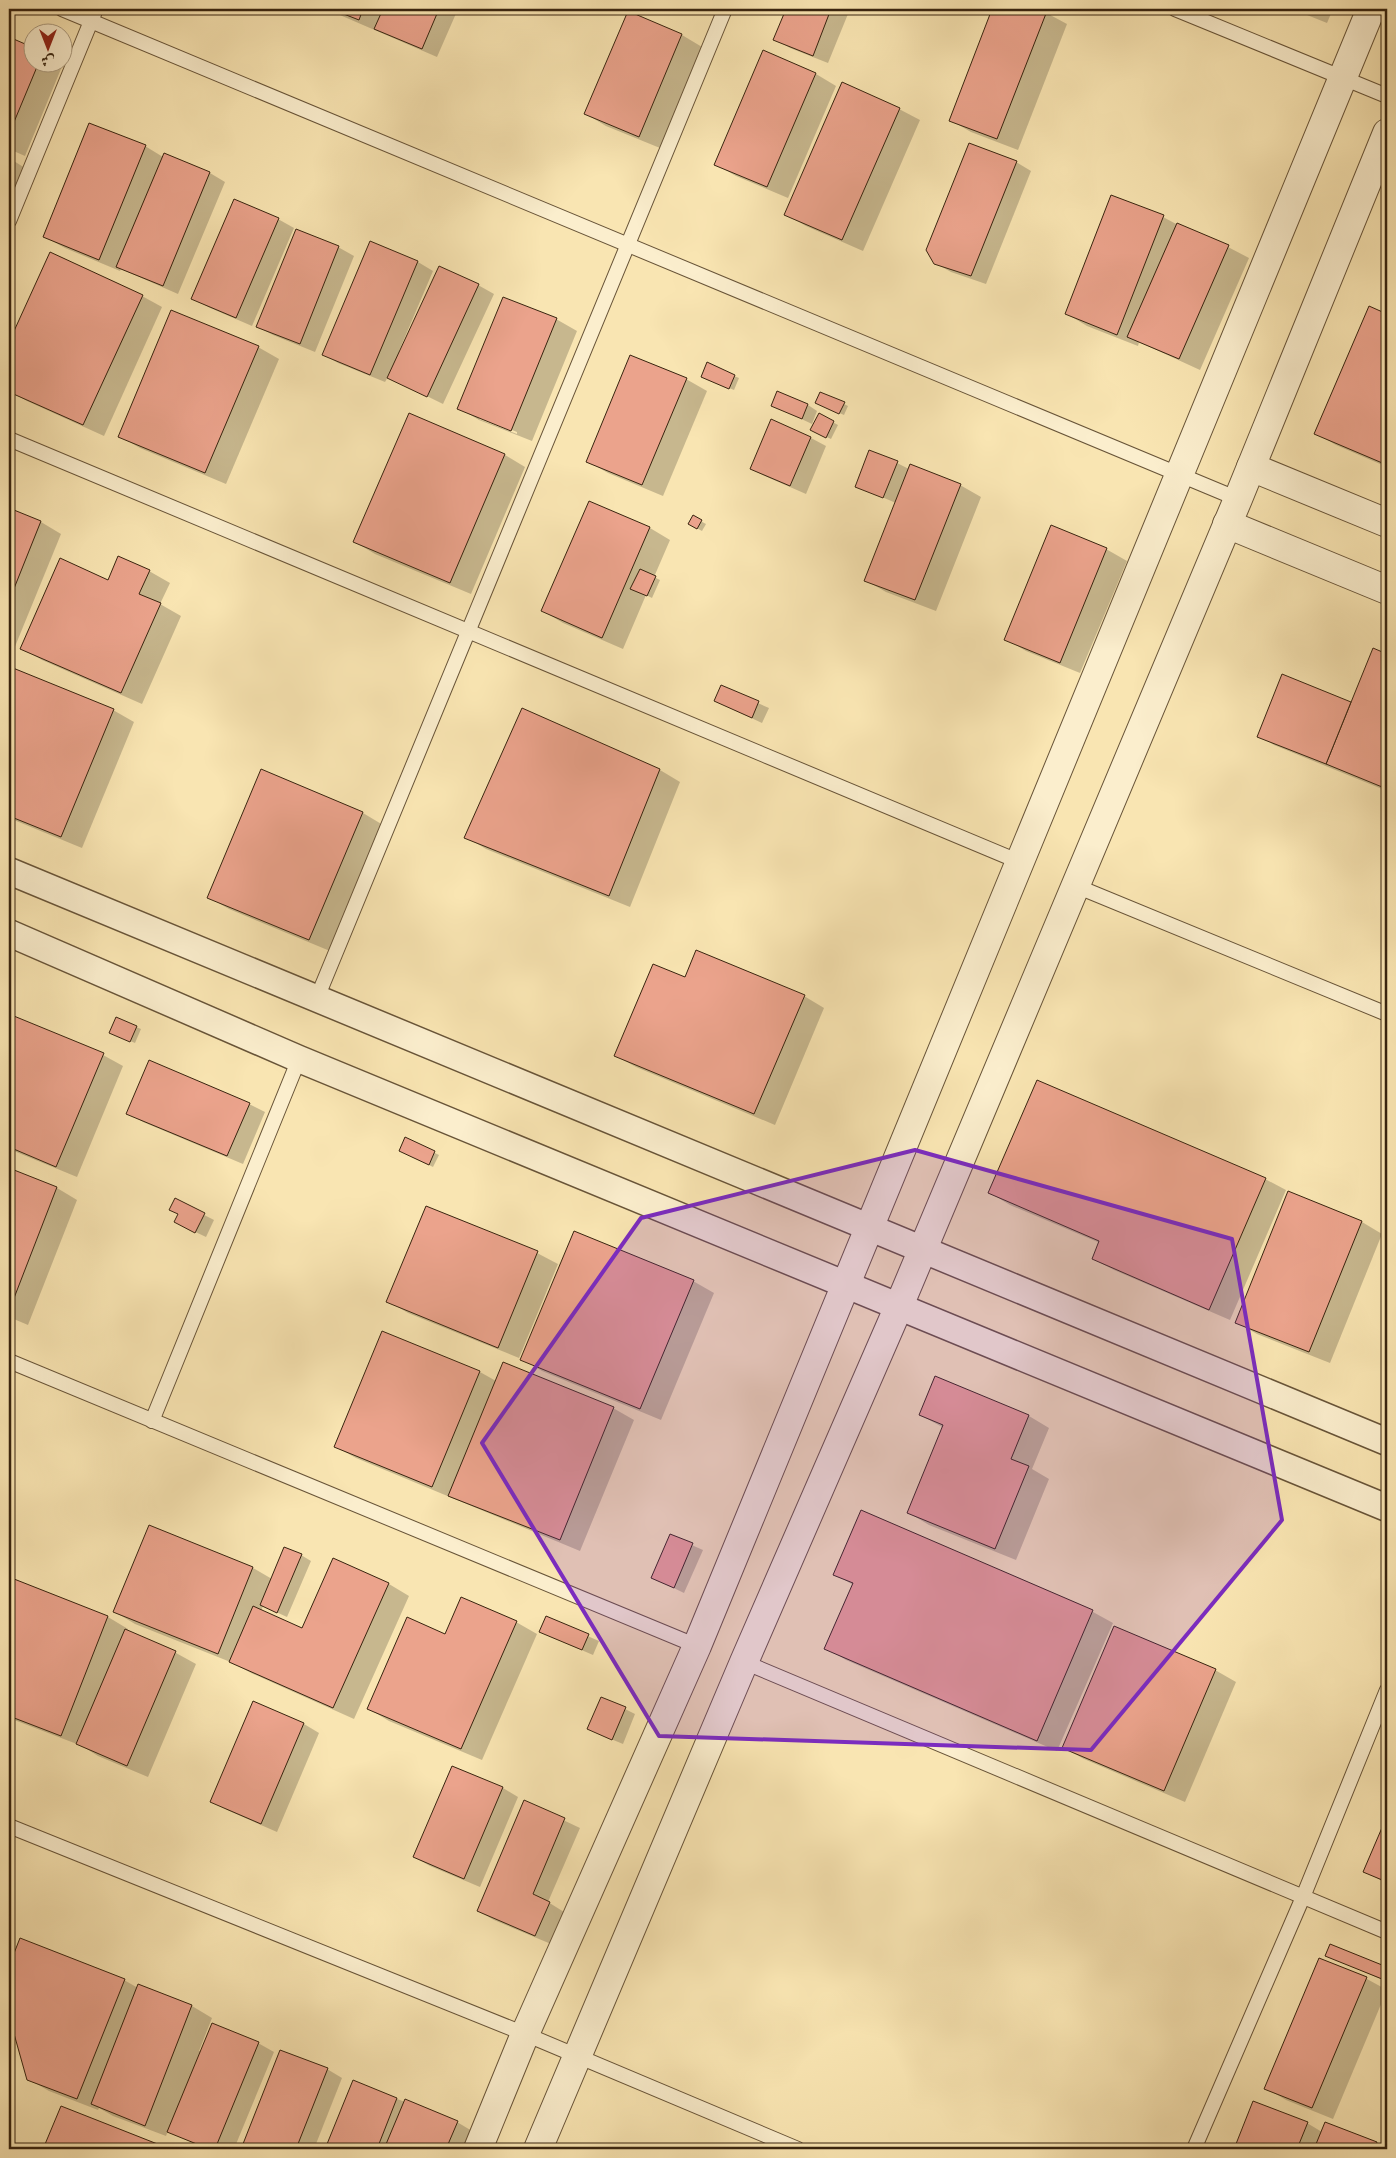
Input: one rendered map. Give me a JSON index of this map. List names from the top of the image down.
{
  "north": "bottom"
}
